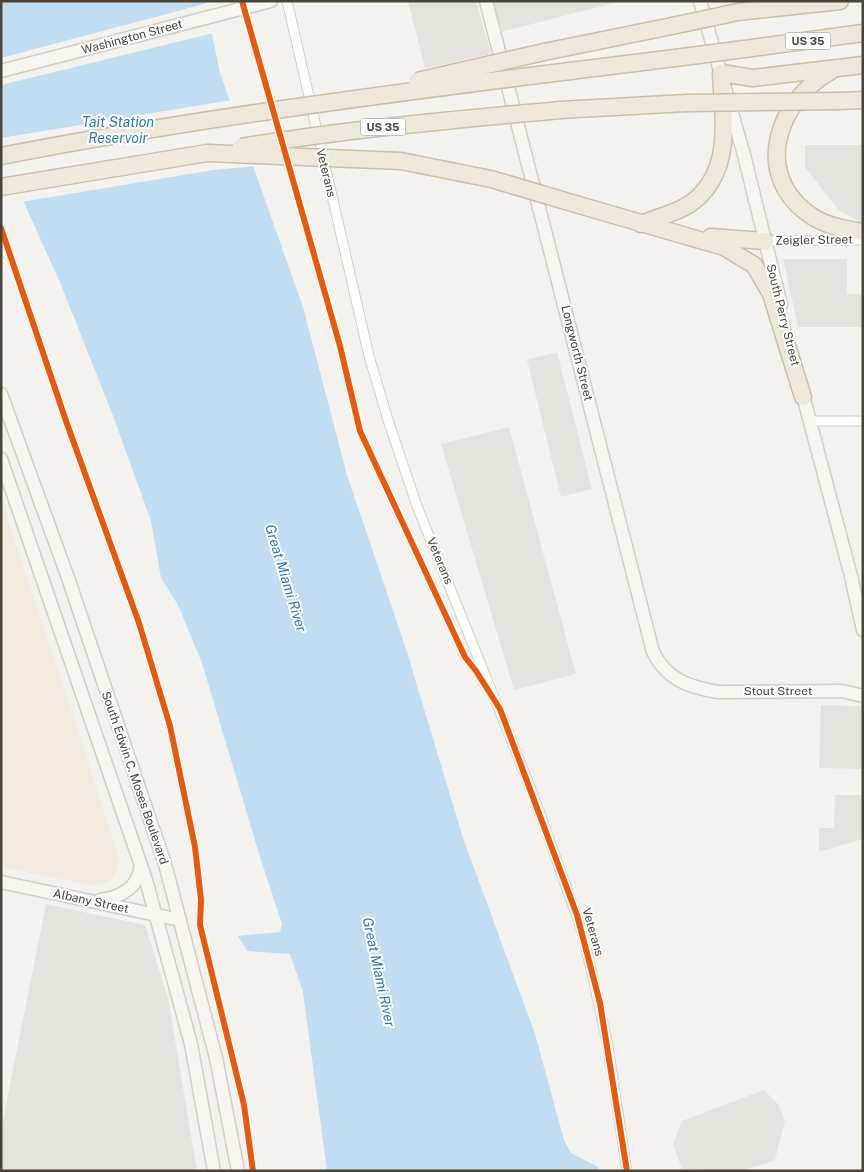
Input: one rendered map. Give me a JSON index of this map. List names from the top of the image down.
{
  "streets": {
    "highway": ["US 35"],
    "street": [
      "Washington Street",
      "Veterans",
      "Zeigler Street",
      "South Perry Street",
      "Longworth Street",
      "Stout Street",
      "South Edwin C. Moses Boulevard",
      "Albany Street"
    ]
  },
  "crossings": [
    ["Zeigler Street", "South Perry Street"],
    ["Longworth Street", "Stout Street"],
    ["South Edwin C. Moses Boulevard", "Albany Street"]
  ],
  "water": ["Tait Station Reservoir", "Great Miami River"]
}
